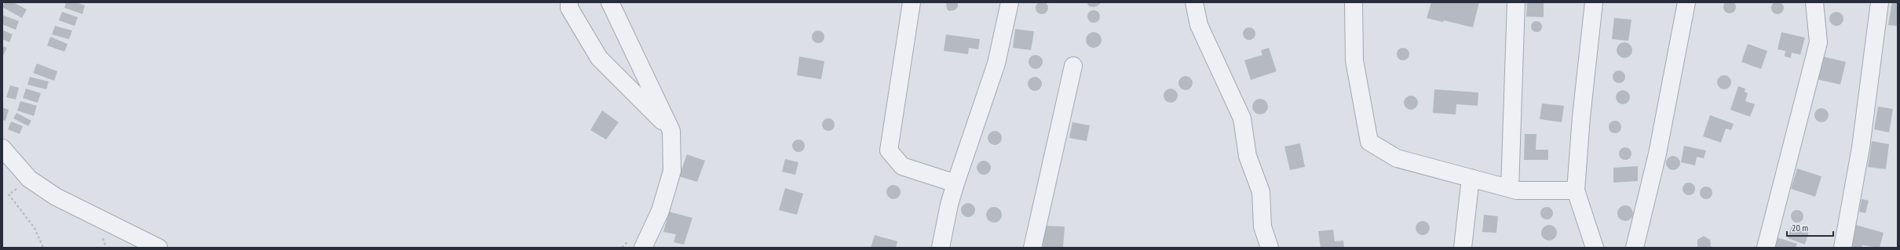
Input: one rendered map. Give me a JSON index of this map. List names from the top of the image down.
{
  "scale_bar": "20 m"
}
